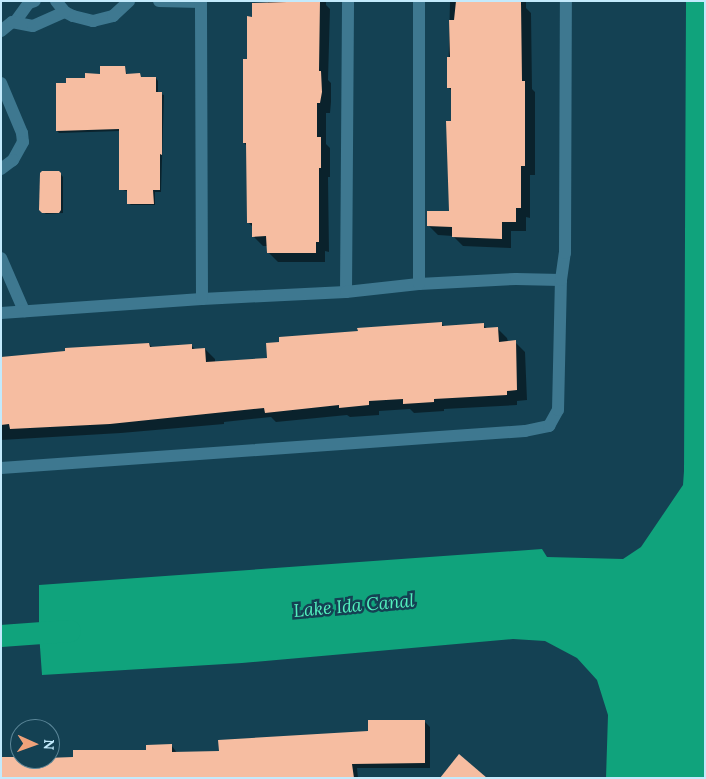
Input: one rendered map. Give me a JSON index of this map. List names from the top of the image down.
{
  "water": ["Lake Ida Canal"],
  "north": "right"
}
